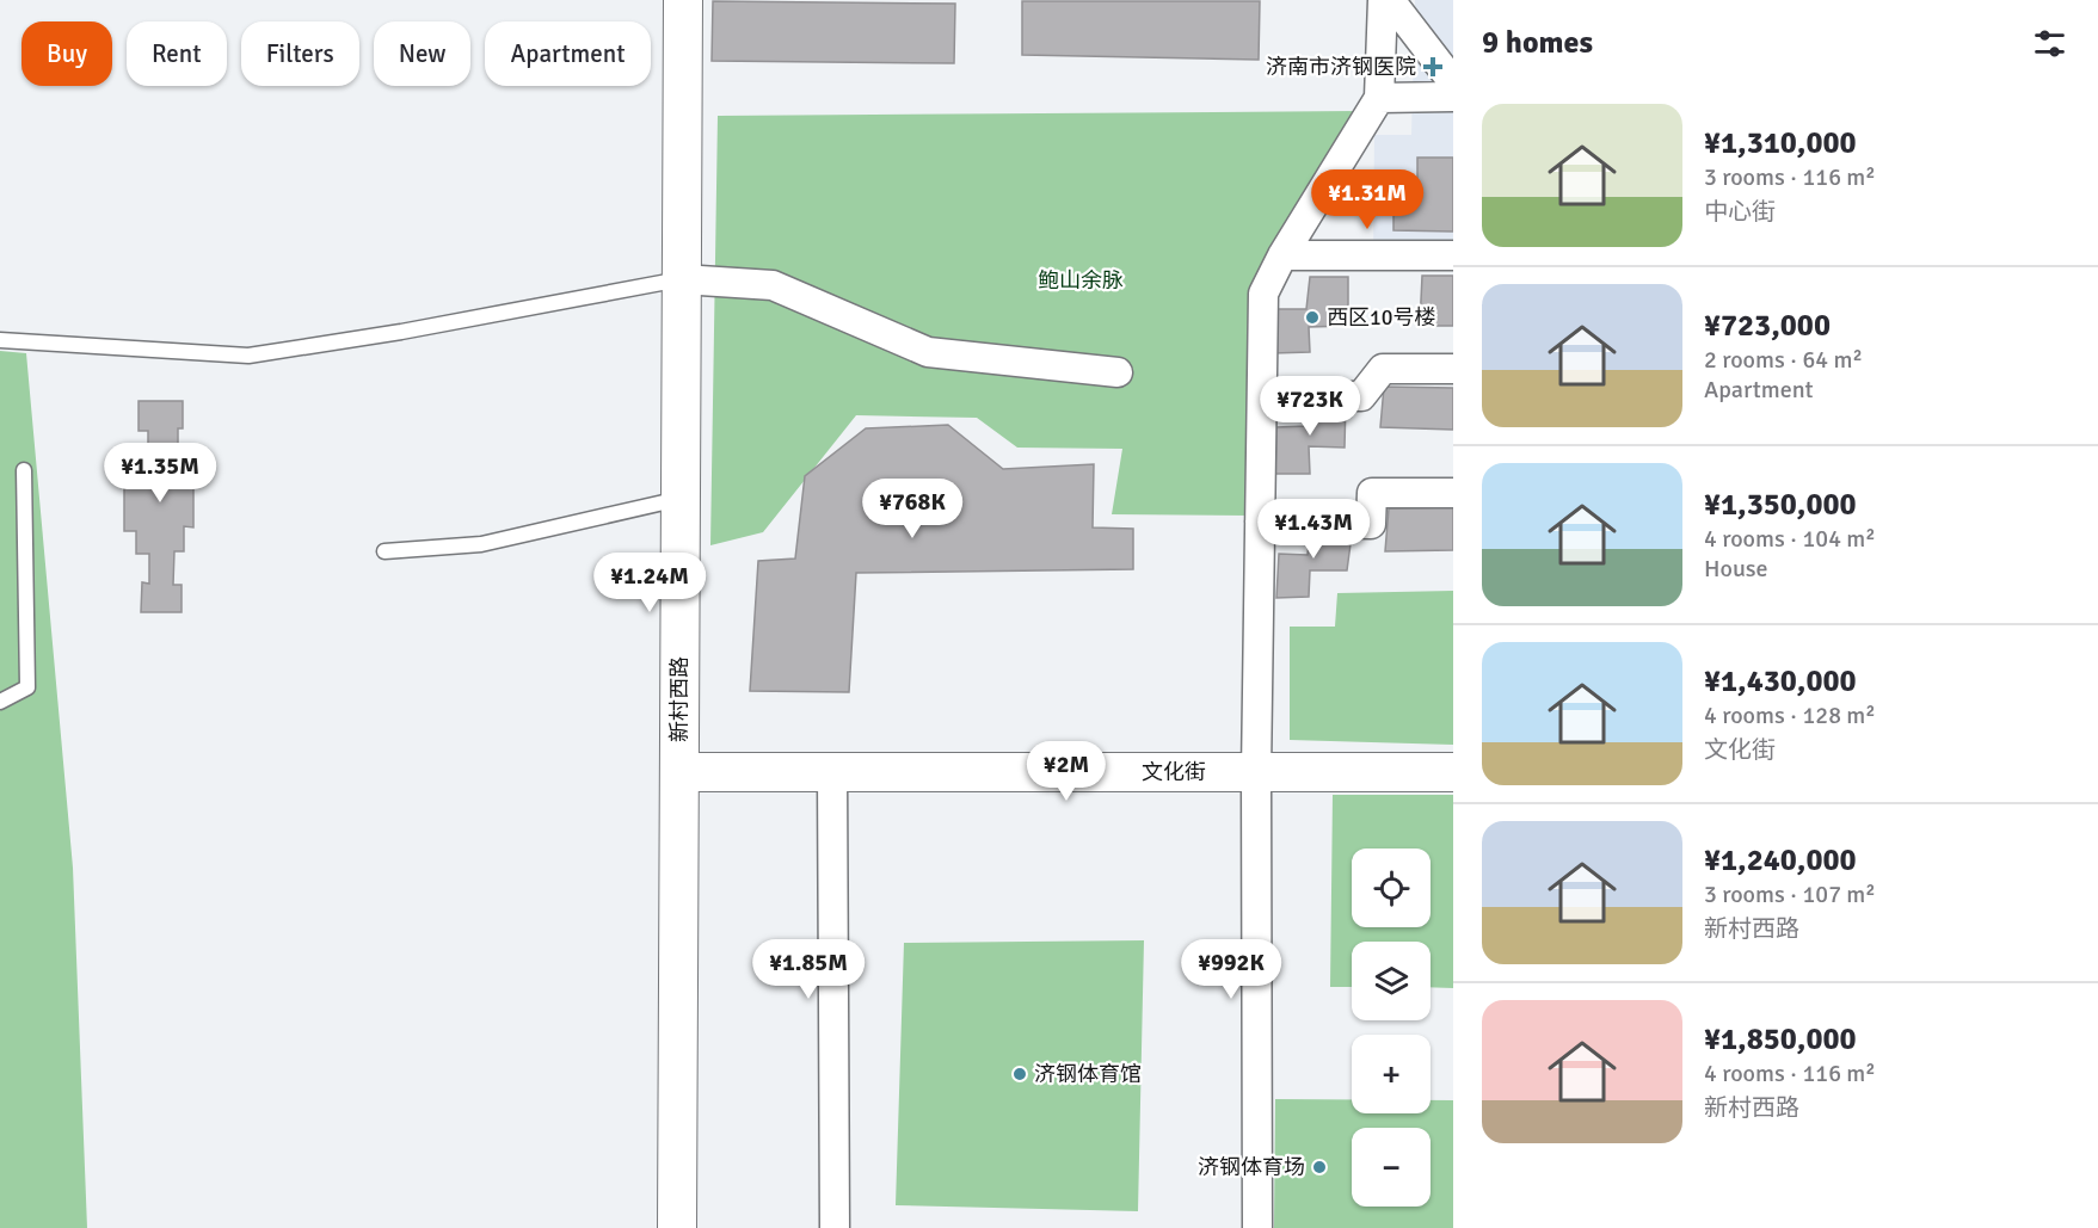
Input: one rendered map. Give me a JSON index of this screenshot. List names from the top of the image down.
{
  "streets": {
    "street": ["新村西路", "文化街"]
  },
  "crossings": [
    ["新村西路", "文化街"]
  ],
  "parks": ["鲍山余脉"],
  "places": {
    "health": ["济南市济钢医院"],
    "other": ["西区10号楼", "济钢体育馆", "济钢体育场"]
  },
  "page": {
    "heading": "9 homes",
    "chip": [
      "Buy",
      "Rent",
      "Filters",
      "New",
      "Apartment"
    ],
    "list": [
      {
        "name": "¥1,310,000",
        "note": "3 rooms · 116 m² · 中心街"
      },
      {
        "name": "¥723,000",
        "note": "2 rooms · 64 m² · Apartment"
      },
      {
        "name": "¥1,350,000",
        "note": "4 rooms · 104 m² · House"
      },
      {
        "name": "¥1,430,000",
        "note": "4 rooms · 128 m² · 文化街"
      },
      {
        "name": "¥1,240,000",
        "note": "3 rooms · 107 m² · 新村西路"
      },
      {
        "name": "¥1,850,000",
        "note": "4 rooms · 116 m² · 新村西路"
      }
    ],
    "price": [
      "¥1.31M",
      "¥723K",
      "¥1.35M",
      "¥768K",
      "¥1.43M",
      "¥1.24M",
      "¥2M",
      "¥1.85M",
      "¥992K"
    ],
    "map_buttons": ["+", "−"]
  }
}
